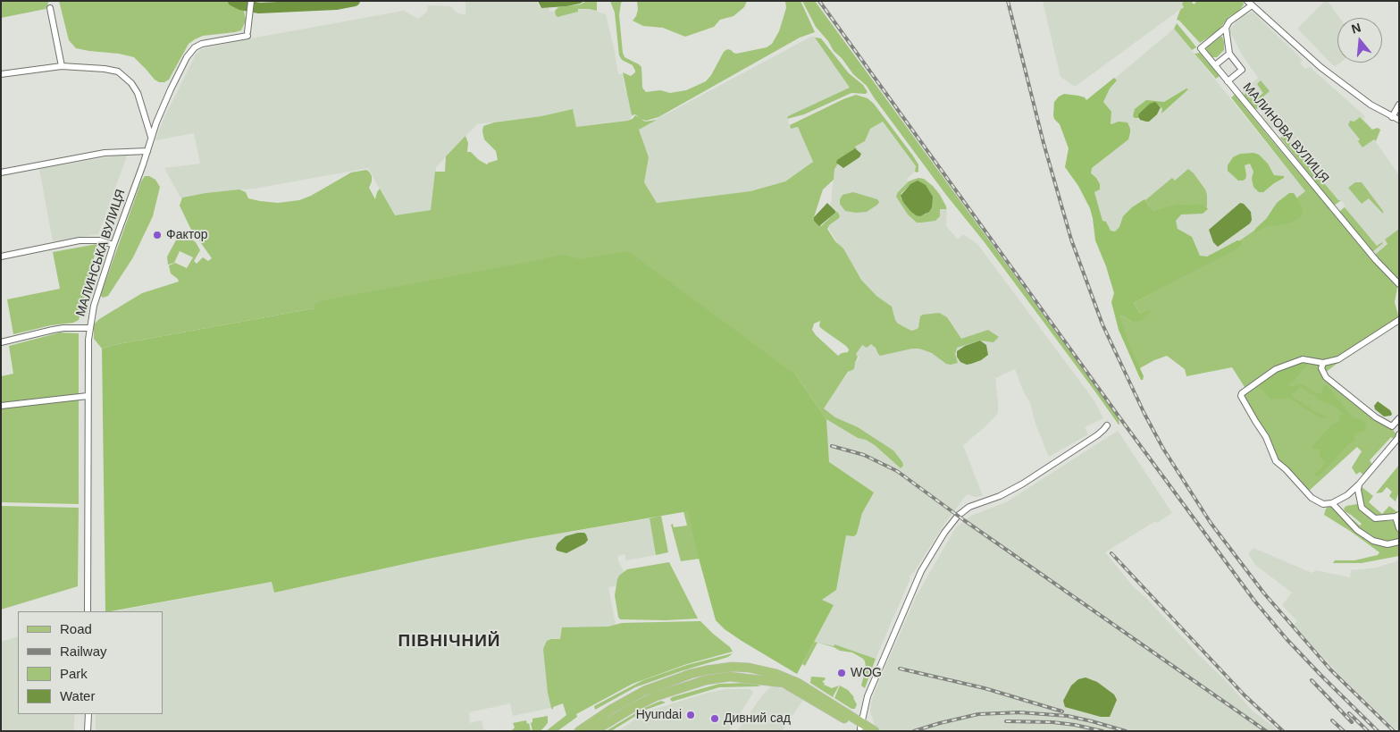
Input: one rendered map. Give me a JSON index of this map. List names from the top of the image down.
{
  "streets": {
    "street": ["МАЛИНОВА ВУЛИЦЯ", "МАЛИНСЬКА ВУЛИЦЯ"]
  },
  "districts": ["ПІВНІЧНИЙ"],
  "places": [
    "Фактор",
    "WOG",
    "Hyundai",
    "Дивний сад"
  ],
  "legend": [
    "Road",
    "Railway",
    "Park",
    "Water"
  ],
  "north": "top"
}
